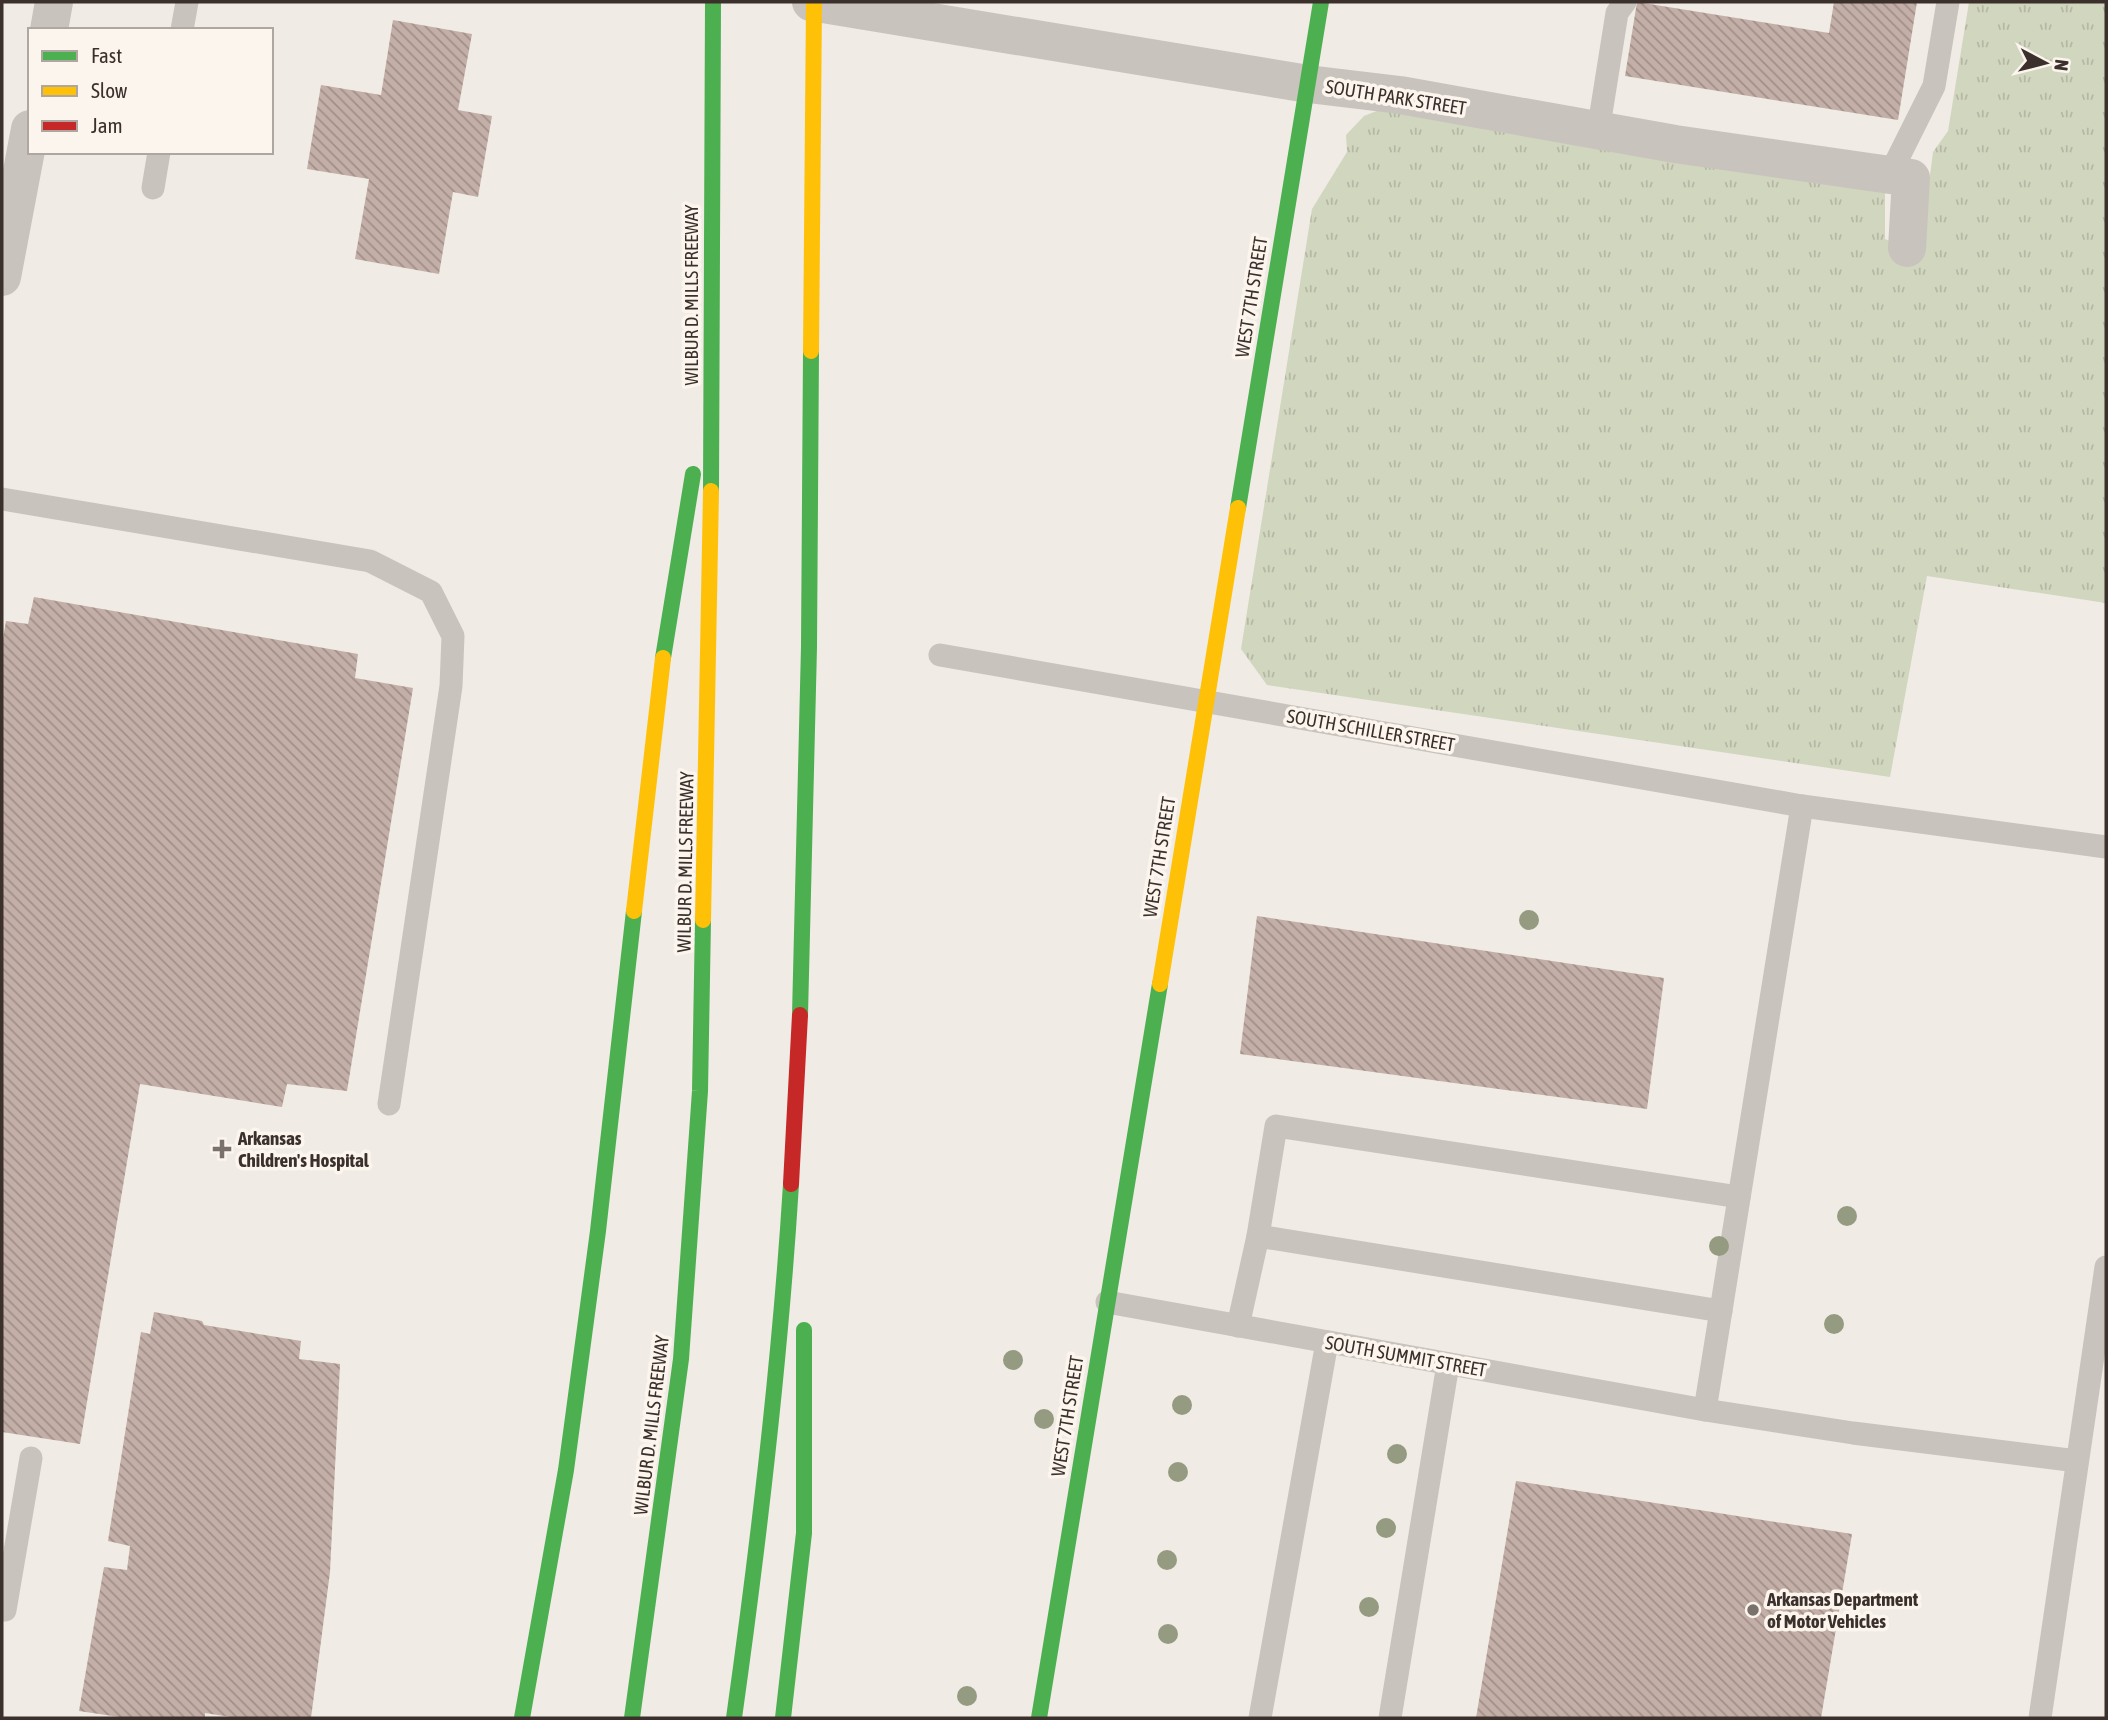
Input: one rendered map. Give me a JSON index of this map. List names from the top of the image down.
{
  "streets": {
    "main road": ["WILBUR D. MILLS FREEWAY", "WEST 7TH STREET"],
    "street": ["SOUTH PARK STREET"],
    "lane": ["SOUTH SCHILLER STREET", "SOUTH SUMMIT STREET"]
  },
  "crossings": [
    ["SOUTH PARK STREET", "WEST 7TH STREET"],
    ["WEST 7TH STREET", "SOUTH SCHILLER STREET"],
    ["WEST 7TH STREET", "SOUTH SUMMIT STREET"]
  ],
  "places": {
    "health": ["Arkansas Children's Hospital"],
    "other": ["Arkansas Department of Motor Vehicles"]
  },
  "legend": ["Fast", "Slow", "Jam"],
  "north": "right"
}
